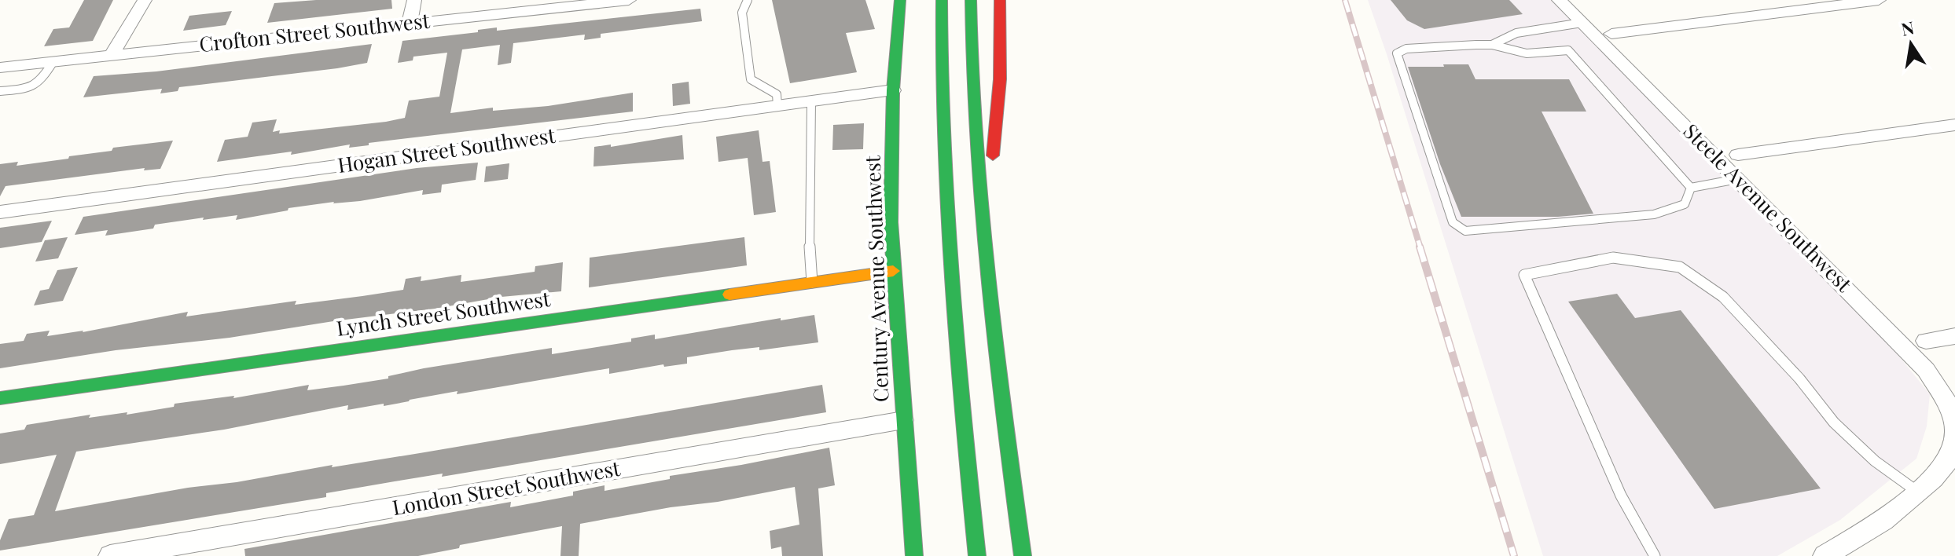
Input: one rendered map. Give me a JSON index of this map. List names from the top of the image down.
{
  "streets": {
    "main road": ["Century Avenue Southwest", "Lynch Street Southwest"],
    "street": [
      "Crofton Street Southwest",
      "Hogan Street Southwest",
      "Steele Avenue Southwest",
      "London Street Southwest"
    ]
  },
  "crossings": [
    ["Hogan Street Southwest", "Century Avenue Southwest"],
    ["Century Avenue Southwest", "Lynch Street Southwest"],
    ["Century Avenue Southwest", "London Street Southwest"]
  ],
  "north": "top"
}
